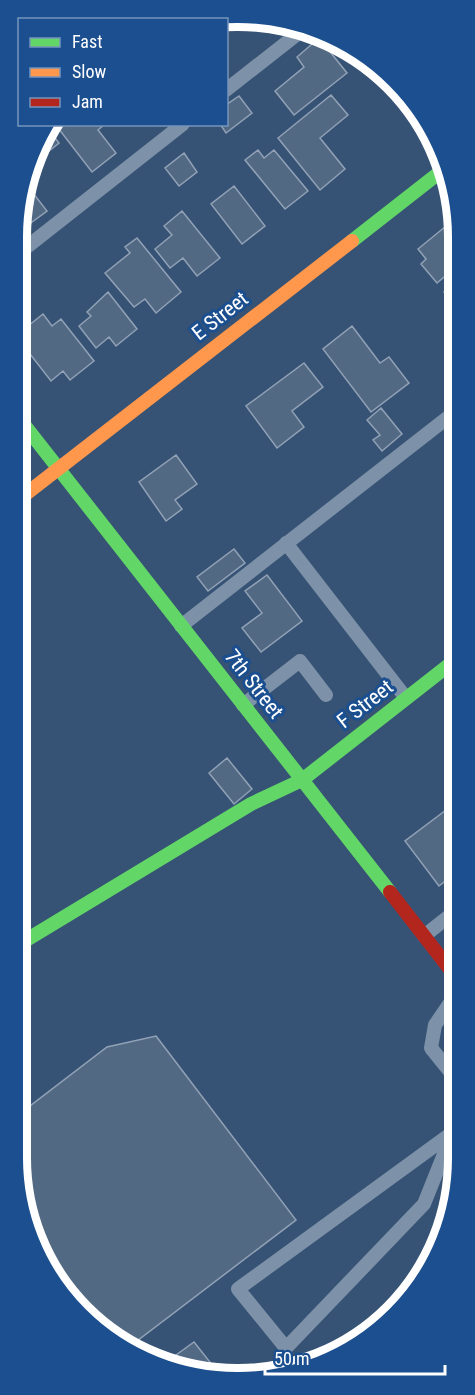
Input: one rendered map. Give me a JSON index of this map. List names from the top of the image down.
{
  "streets": {
    "street": ["E Street", "7th Street", "F Street"]
  },
  "crossings": [
    ["E Street", "7th Street"],
    ["7th Street", "F Street"]
  ],
  "legend": ["Fast", "Slow", "Jam"],
  "scale_bar": "50 m"
}
